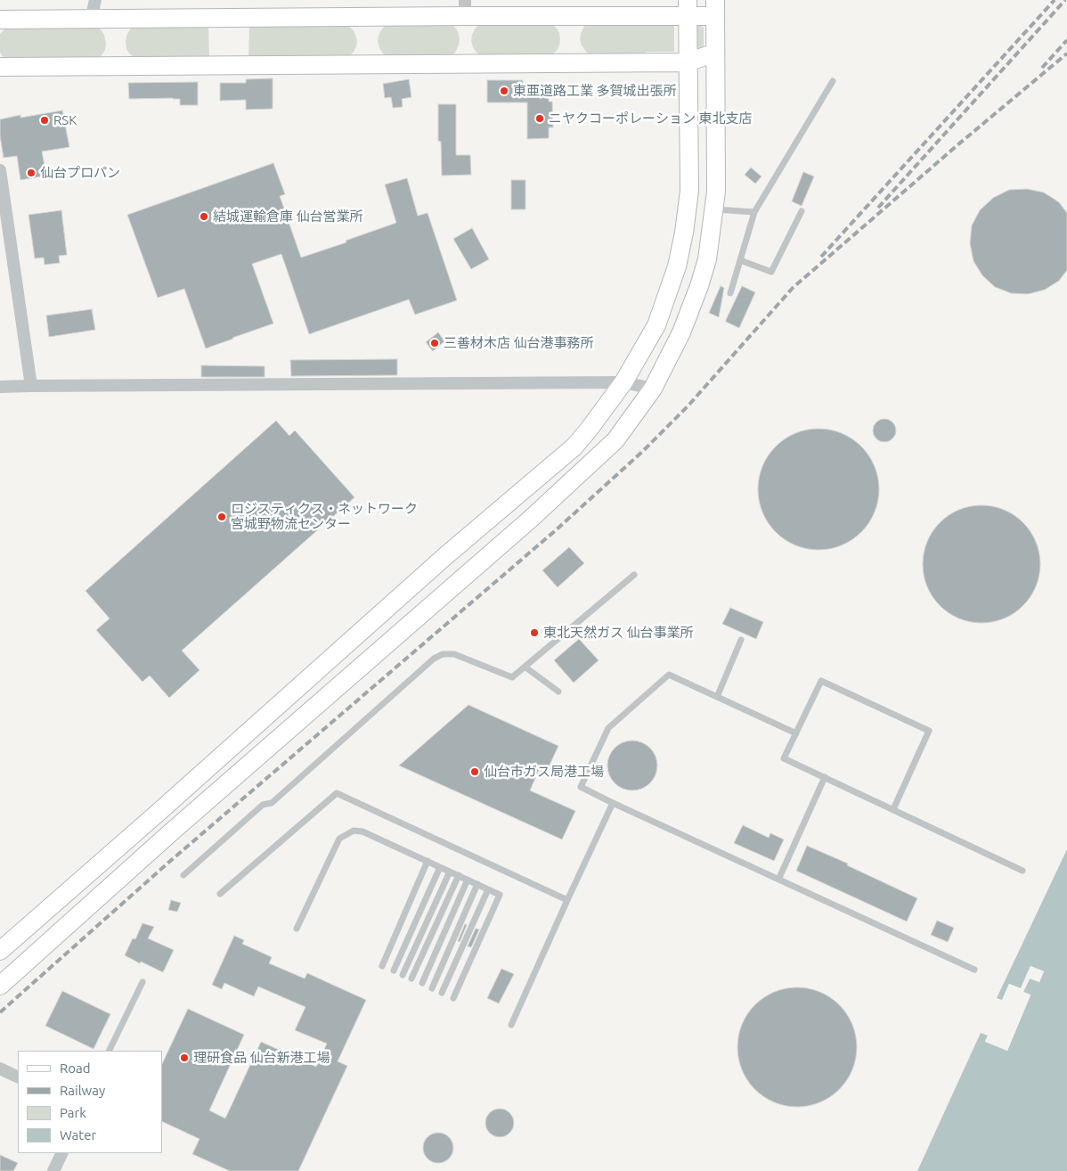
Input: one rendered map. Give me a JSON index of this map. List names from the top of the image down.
{
  "places": [
    "東亜道路工業 多賀城出張所",
    "ニヤクコーポレーション 東北支店",
    "RSK",
    "仙台プロパン",
    "結城運輸倉庫 仙台営業所",
    "三善材木店 仙台港事務所",
    "ロジスティクス・ネットワーク 宮城野物流センター",
    "東北天然ガス 仙台事業所",
    "仙台市ガス局港工場",
    "理研食品 仙台新港工場"
  ],
  "legend": [
    "Road",
    "Railway",
    "Park",
    "Water"
  ]
}
